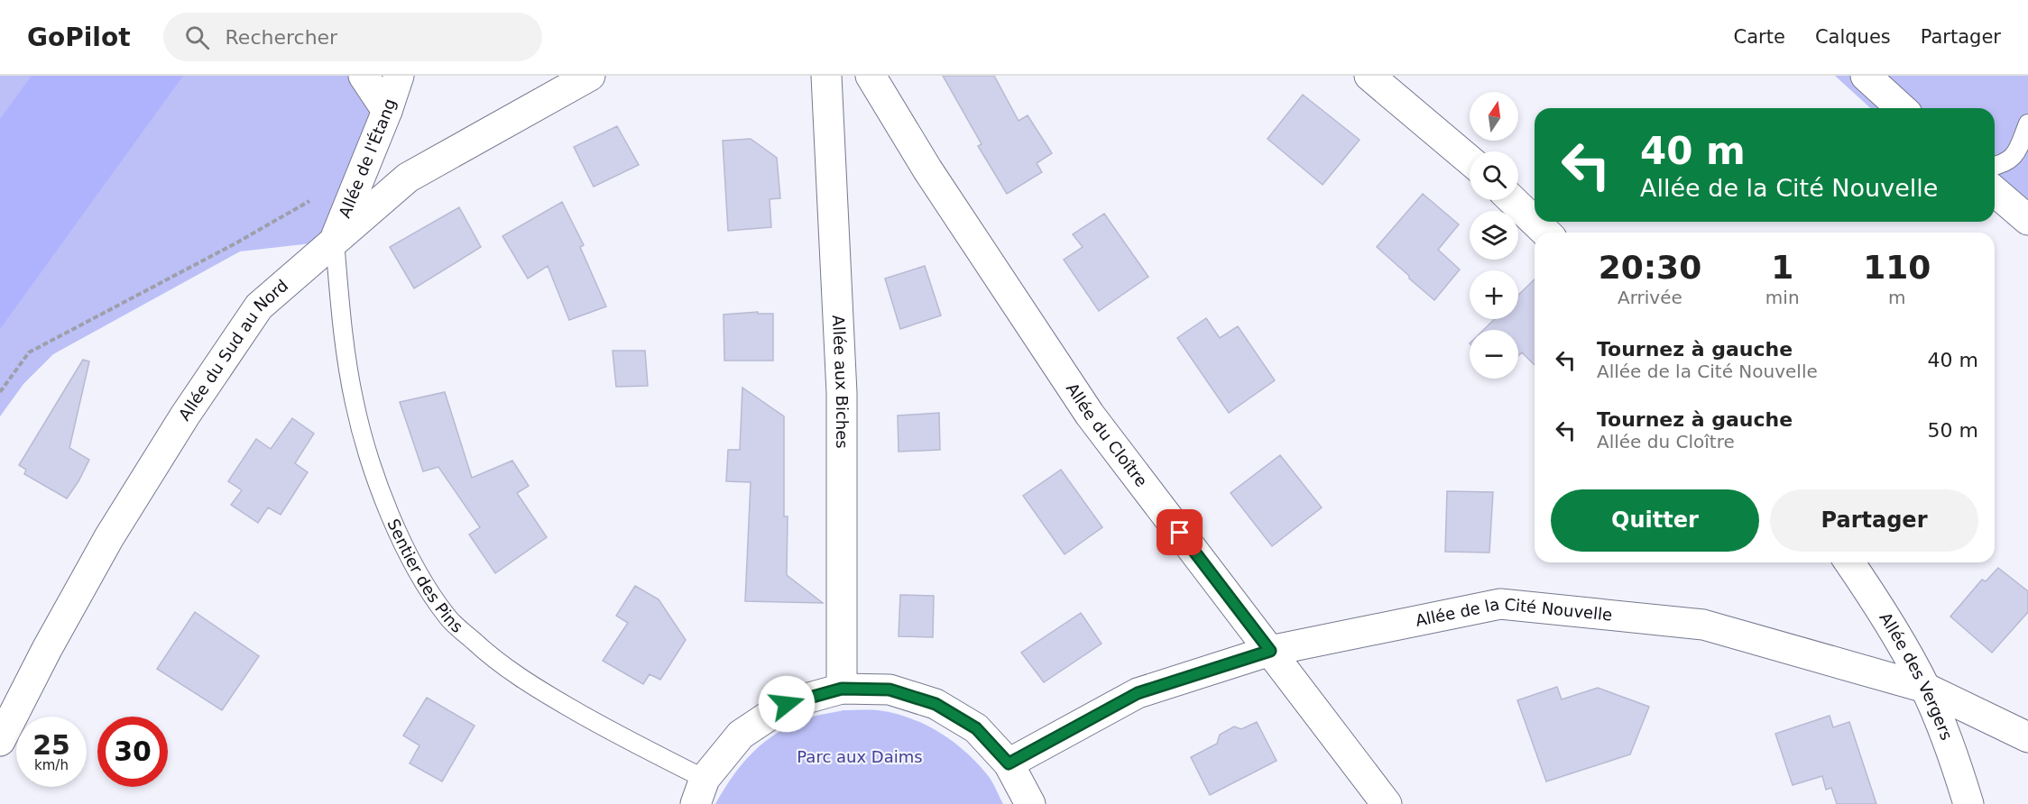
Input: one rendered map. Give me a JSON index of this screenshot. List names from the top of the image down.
{
  "streets": {
    "street": [
      "Allée de l'Étang",
      "Allée du Sud au Nord",
      "Allée aux Biches",
      "Allée du Cloître",
      "Allée de la Cité Nouvelle",
      "Allée des Vergers"
    ],
    "lane": ["Sentier des Pins"]
  },
  "crossings": [
    ["Allée de l'Étang", "Allée du Sud au Nord"],
    ["Allée de l'Étang", "Sentier des Pins"],
    ["Allée du Sud au Nord", "Sentier des Pins"],
    ["Allée du Cloître", "Allée de la Cité Nouvelle"],
    ["Allée de la Cité Nouvelle", "Allée des Vergers"]
  ],
  "parks": ["Parc aux Daims"],
  "north": "top",
  "page": {
    "header": "GoPilot",
    "search": "Rechercher",
    "nav": ["Carte", "Calques", "Partager"],
    "map_buttons": ["+", "−"],
    "turn": ["40 m", "Allée de la Cité Nouvelle"],
    "eta": [
      "20:30",
      "Arrivée",
      "1",
      "min",
      "110",
      "m"
    ],
    "list": [
      {
        "name": "Tournez à gauche",
        "note": "Allée de la Cité Nouvelle",
        "value": "40 m"
      },
      {
        "name": "Tournez à gauche",
        "note": "Allée du Cloître",
        "value": "50 m"
      }
    ],
    "buttons": ["Quitter", "Partager"],
    "speed": "25 km/h",
    "limit": "30"
  }
}
